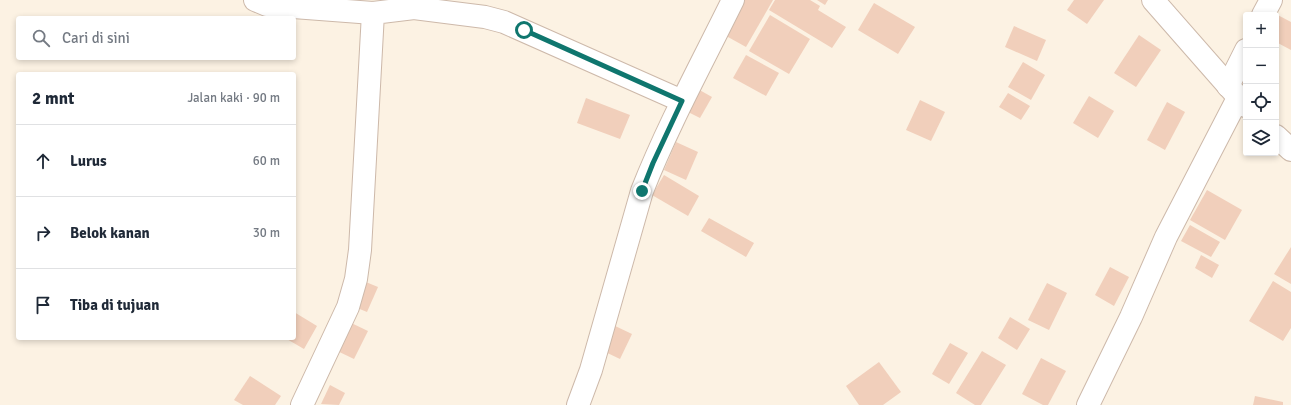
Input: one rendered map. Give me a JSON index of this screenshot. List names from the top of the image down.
{
  "page": {
    "map_buttons": ["+", "−"],
    "search": "Cari di sini",
    "heading": ["2 mnt", "Jalan kaki · 90 m"],
    "list": [
      ["Lurus", "60 m"],
      ["Belok kanan", "30 m"],
      "Tiba di tujuan"
    ]
  }
}
